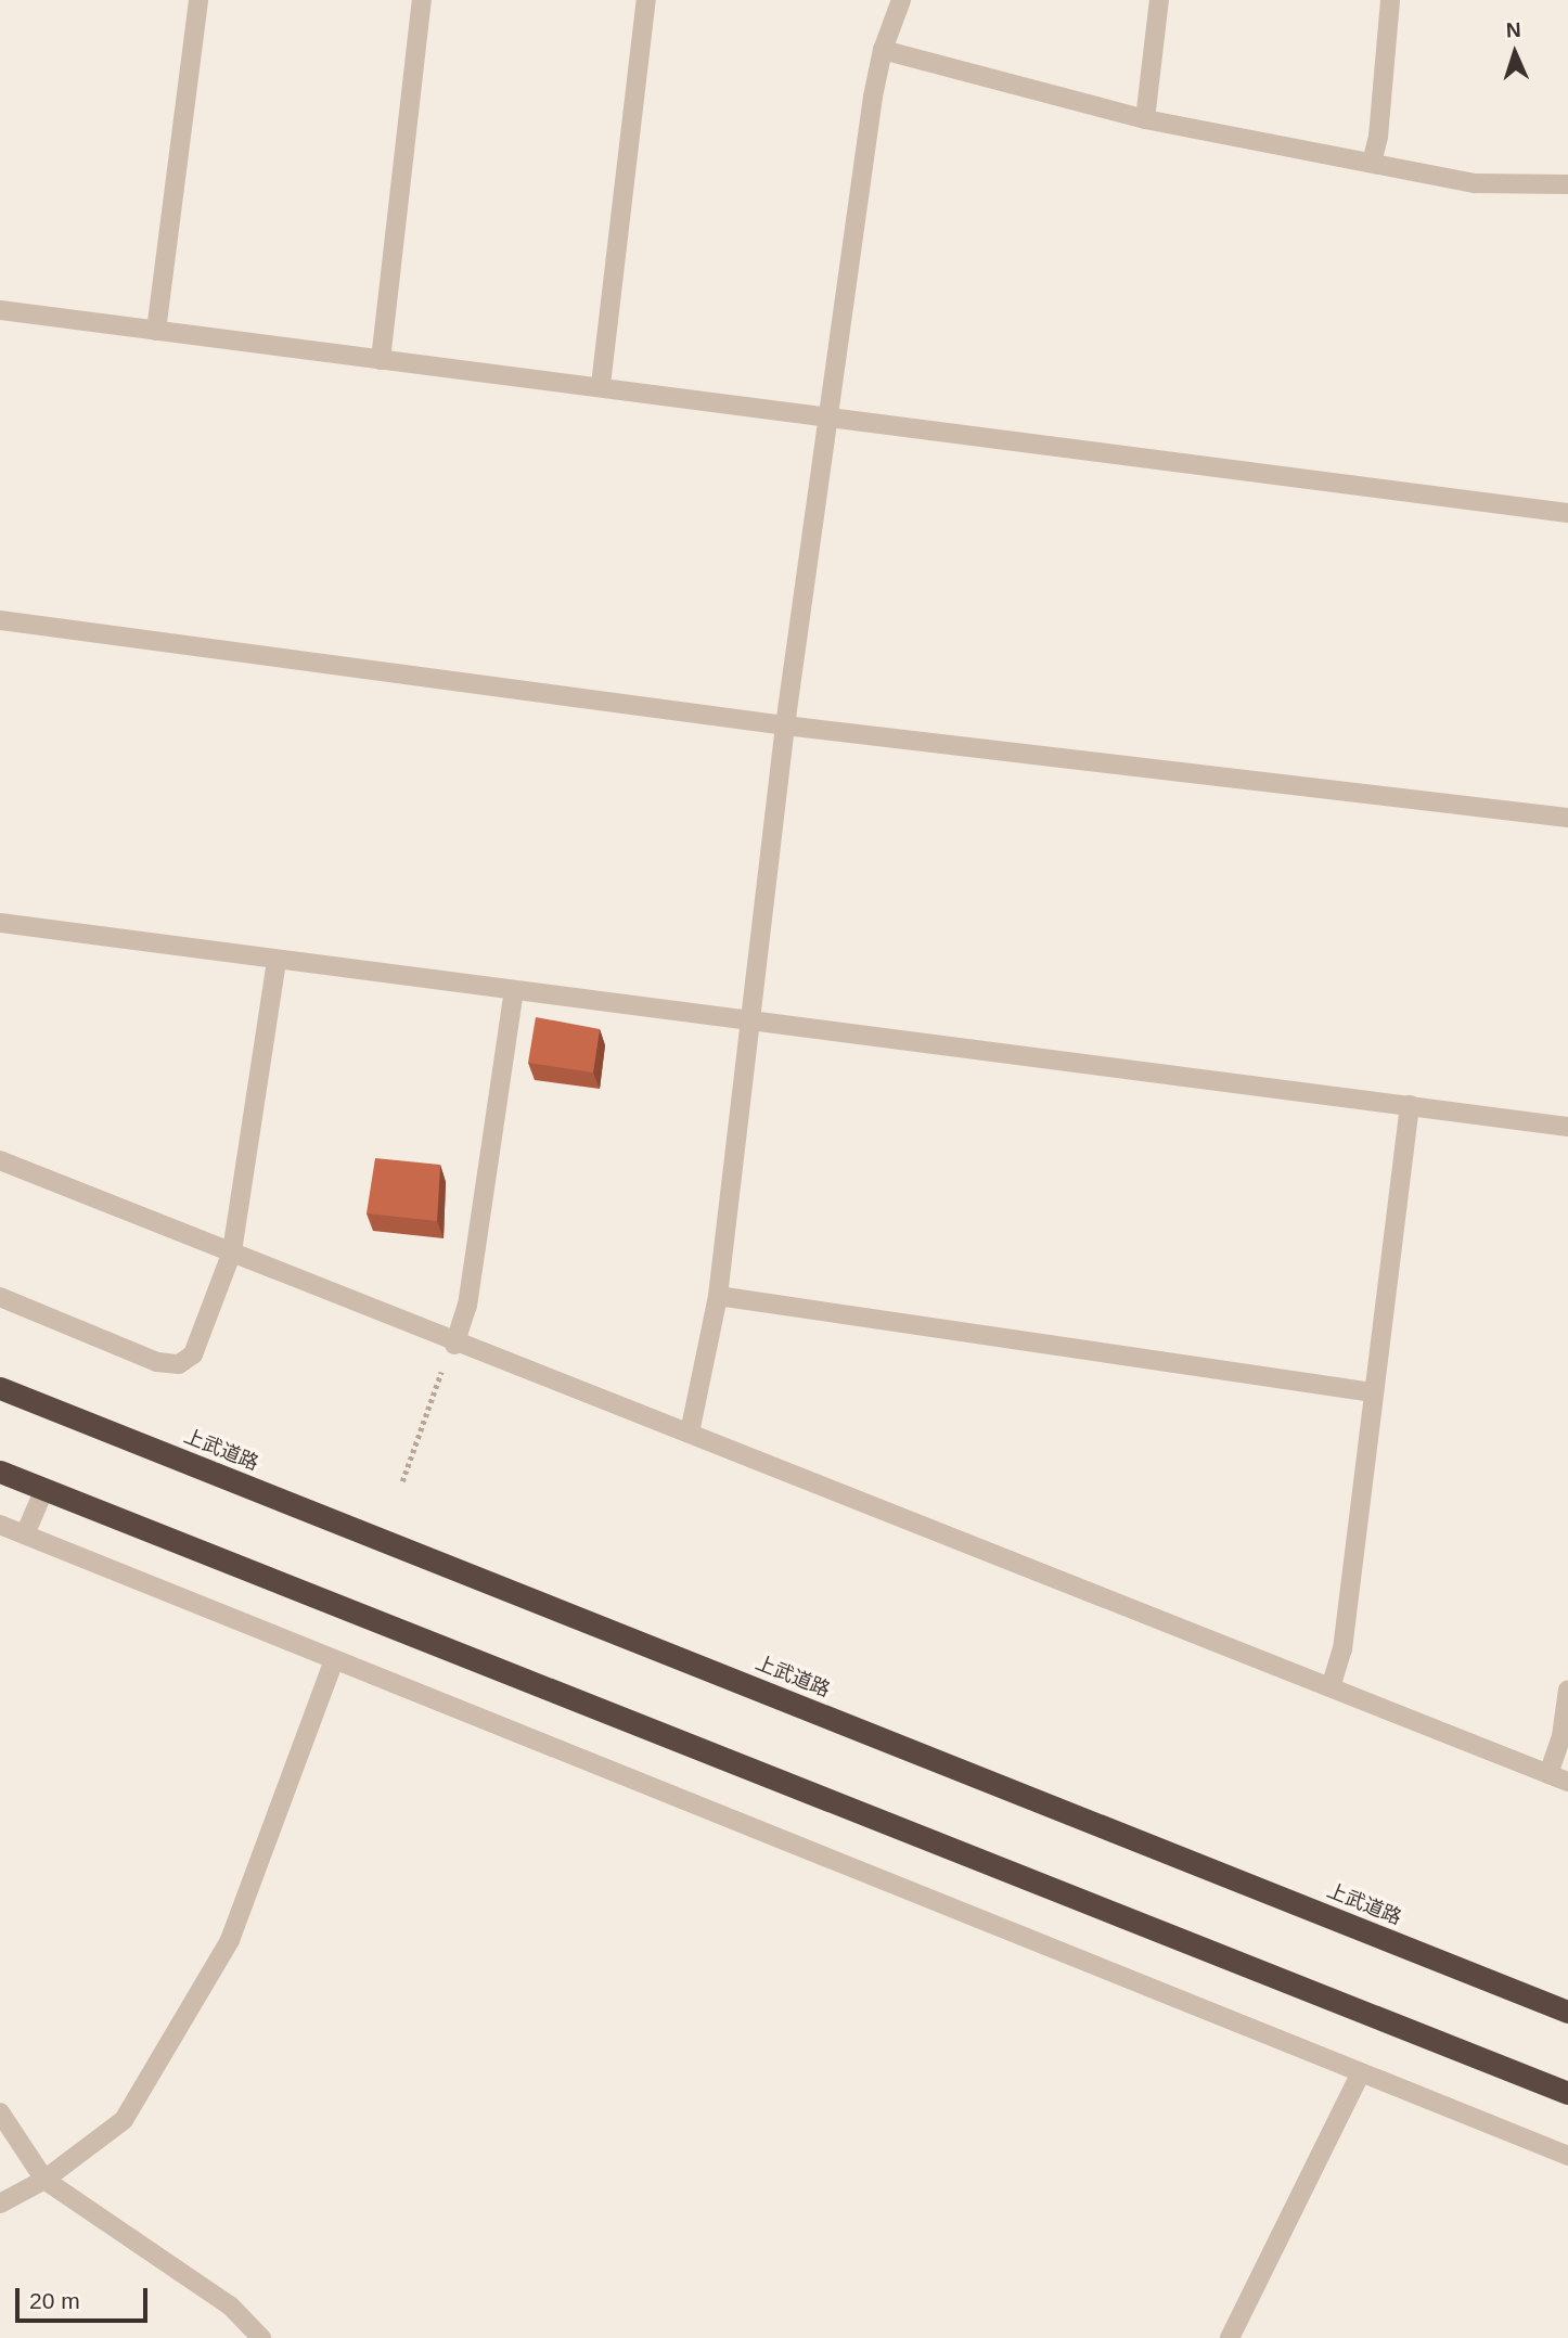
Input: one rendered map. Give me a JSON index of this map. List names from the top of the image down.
{
  "streets": {
    "highway": ["上武道路"]
  },
  "scale_bar": "20 m",
  "north": "top"
}
